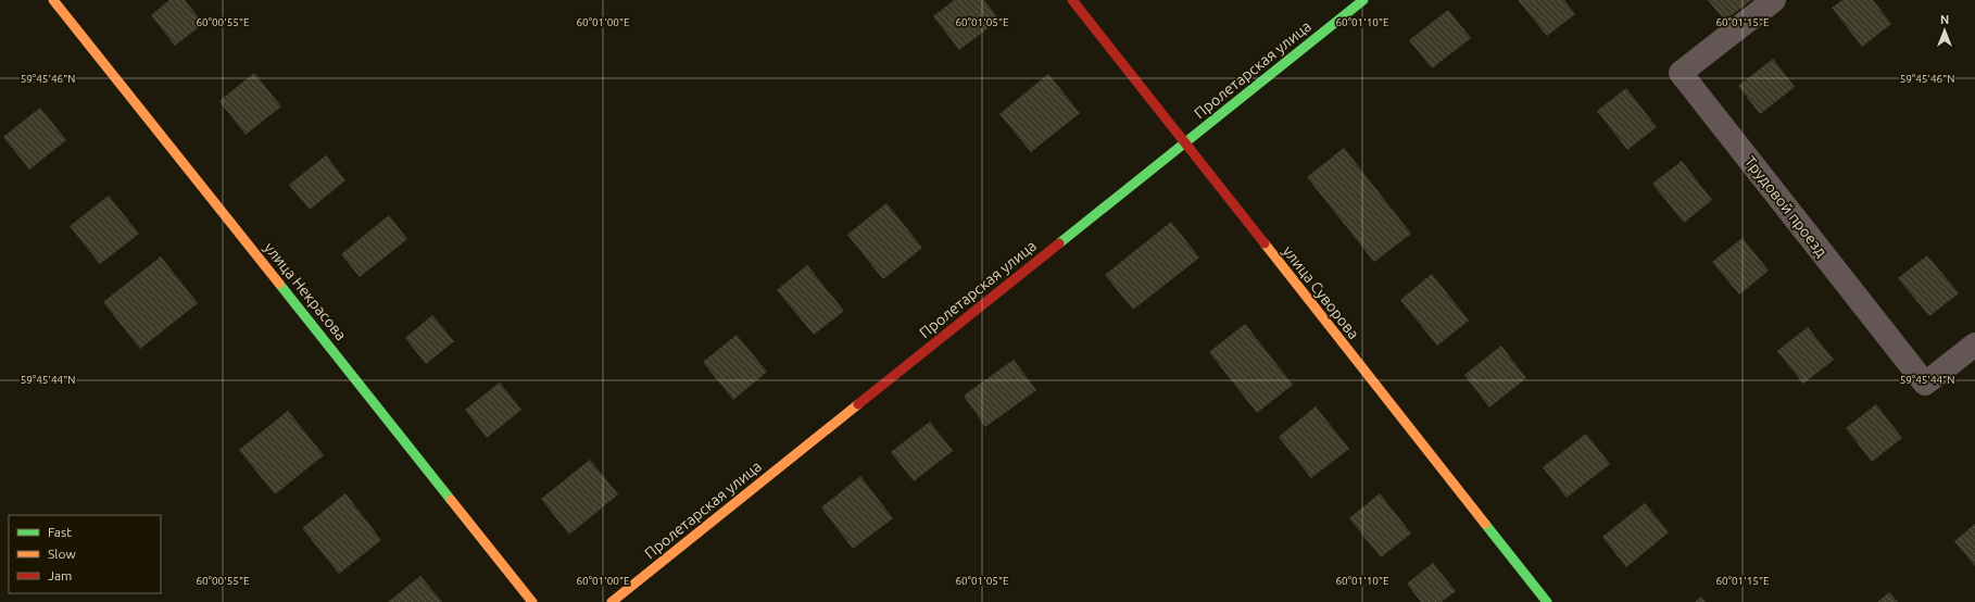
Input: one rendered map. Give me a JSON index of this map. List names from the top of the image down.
{
  "streets": {
    "main road": ["Пролетарская улица", "улица Некрасова", "улица Суворова"],
    "street": ["Трудовой проезд"]
  },
  "crossings": [
    ["Пролетарская улица", "улица Суворова"]
  ],
  "legend": ["Fast", "Slow", "Jam"],
  "north": "top",
  "coordinates": [
    "60°00'55\"E",
    "60°01'00\"E",
    "60°01'05\"E",
    "60°01'10\"E",
    "60°01'15\"E",
    "59°45'46\"N",
    "59°45'44\"N"
  ]
}
